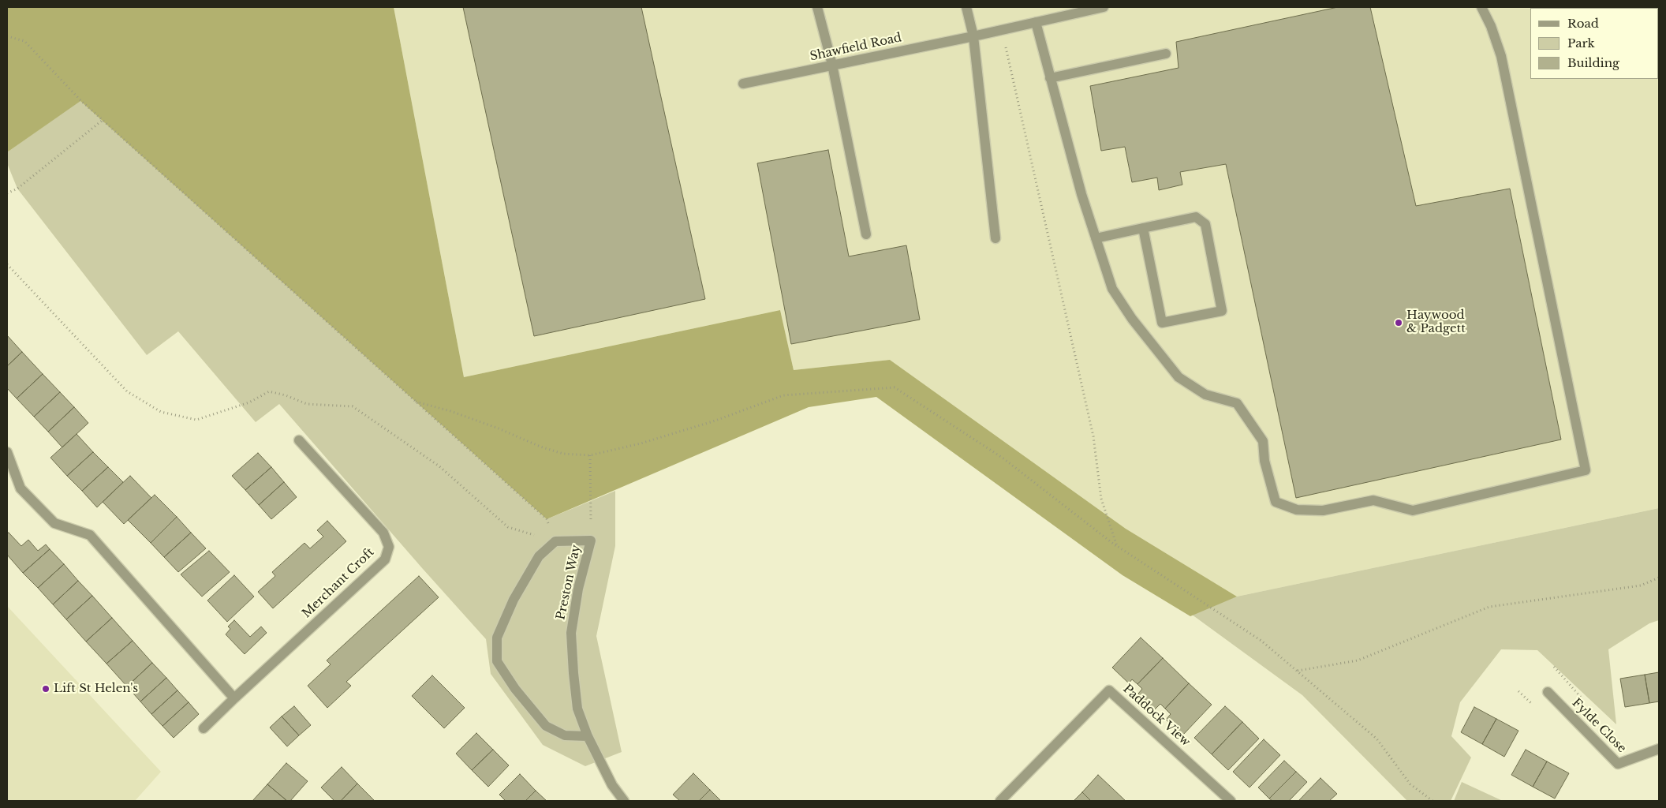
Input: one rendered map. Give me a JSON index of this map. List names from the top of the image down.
{
  "streets": {
    "street": [
      "Shawfield Road",
      "Preston Way",
      "Merchant Croft",
      "Paddock View",
      "Fylde Close"
    ]
  },
  "places": ["Haywood & Padgett", "Lift St Helen's"],
  "legend": ["Road", "Park", "Building"]
}
